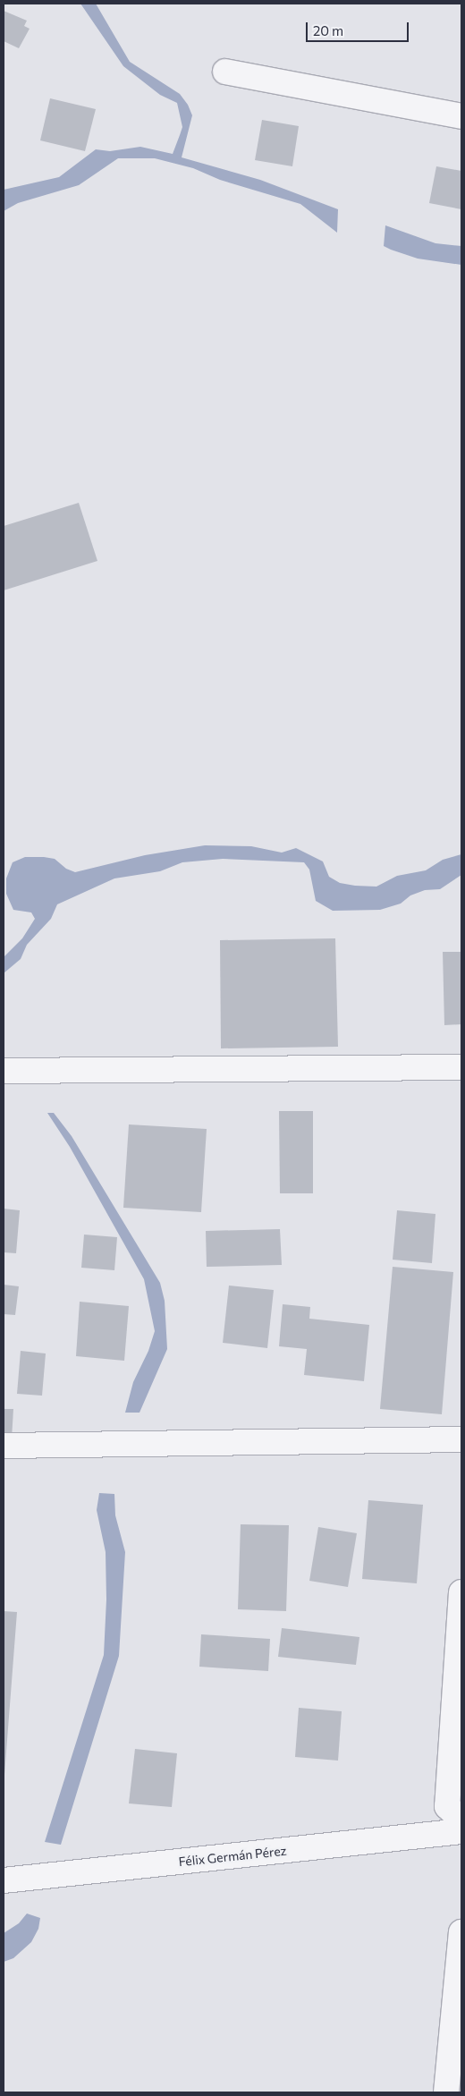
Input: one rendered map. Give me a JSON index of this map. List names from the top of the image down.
{
  "streets": {
    "street": ["Félix Germán Pérez"]
  },
  "scale_bar": "20 m"
}
